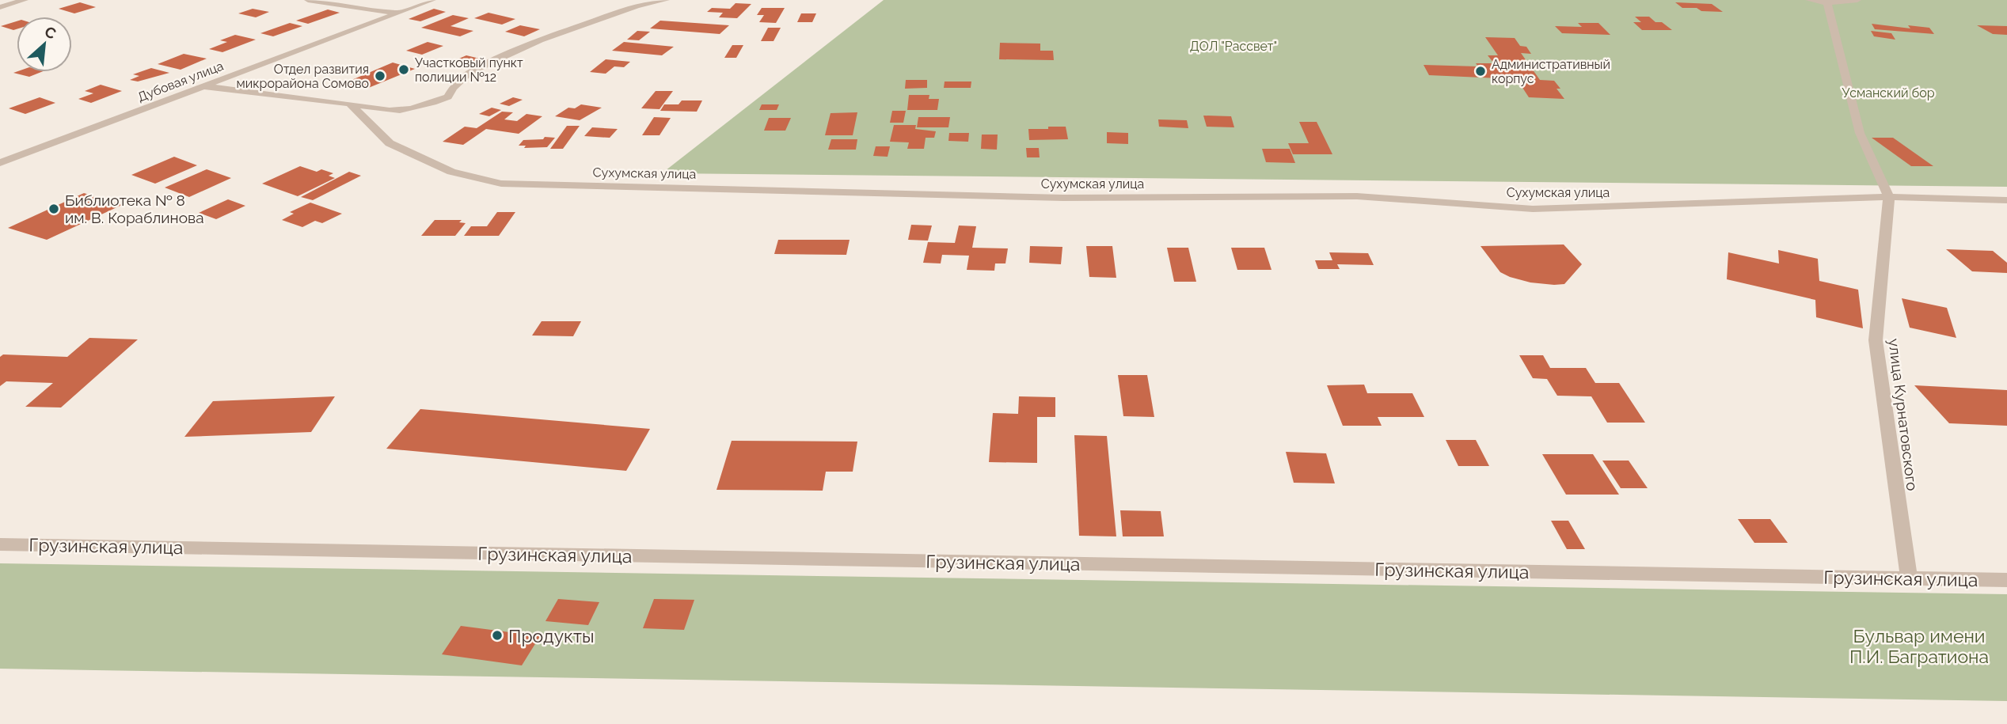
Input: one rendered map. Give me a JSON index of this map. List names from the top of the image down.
{
  "streets": {
    "street": [
      "Дубовая улица",
      "Сухумская улица",
      "улица Курнатовского",
      "Грузинская улица"
    ]
  },
  "crossings": [
    ["Сухумская улица", "улица Курнатовского"],
    ["улица Курнатовского", "Грузинская улица"]
  ],
  "parks": ["ДОЛ \"Рассвет\"", "Усманский бор", "Бульвар имени П.И. Багратиона"],
  "places": [
    "Участковый пункт полиции №12",
    "Административный корпус",
    "Отдел развития микрорайона Сомово",
    "Библиотека № 8 им. В. Кораблинова",
    "Продукты"
  ],
  "north": "top right"
}
